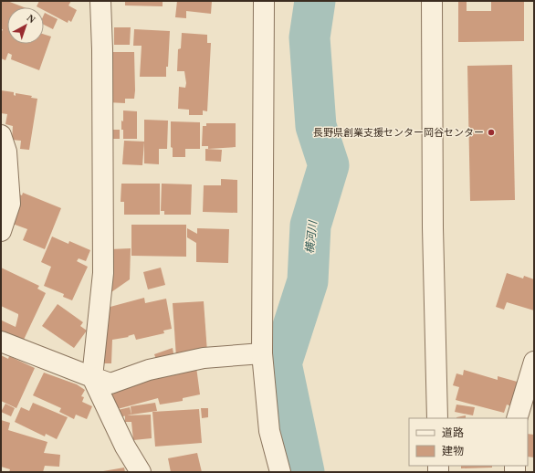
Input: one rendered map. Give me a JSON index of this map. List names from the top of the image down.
{
  "water": ["横河川"],
  "places": ["長野県創業支援センター岡谷センター"],
  "legend": ["道路", "建物"],
  "north": "top right"
}
